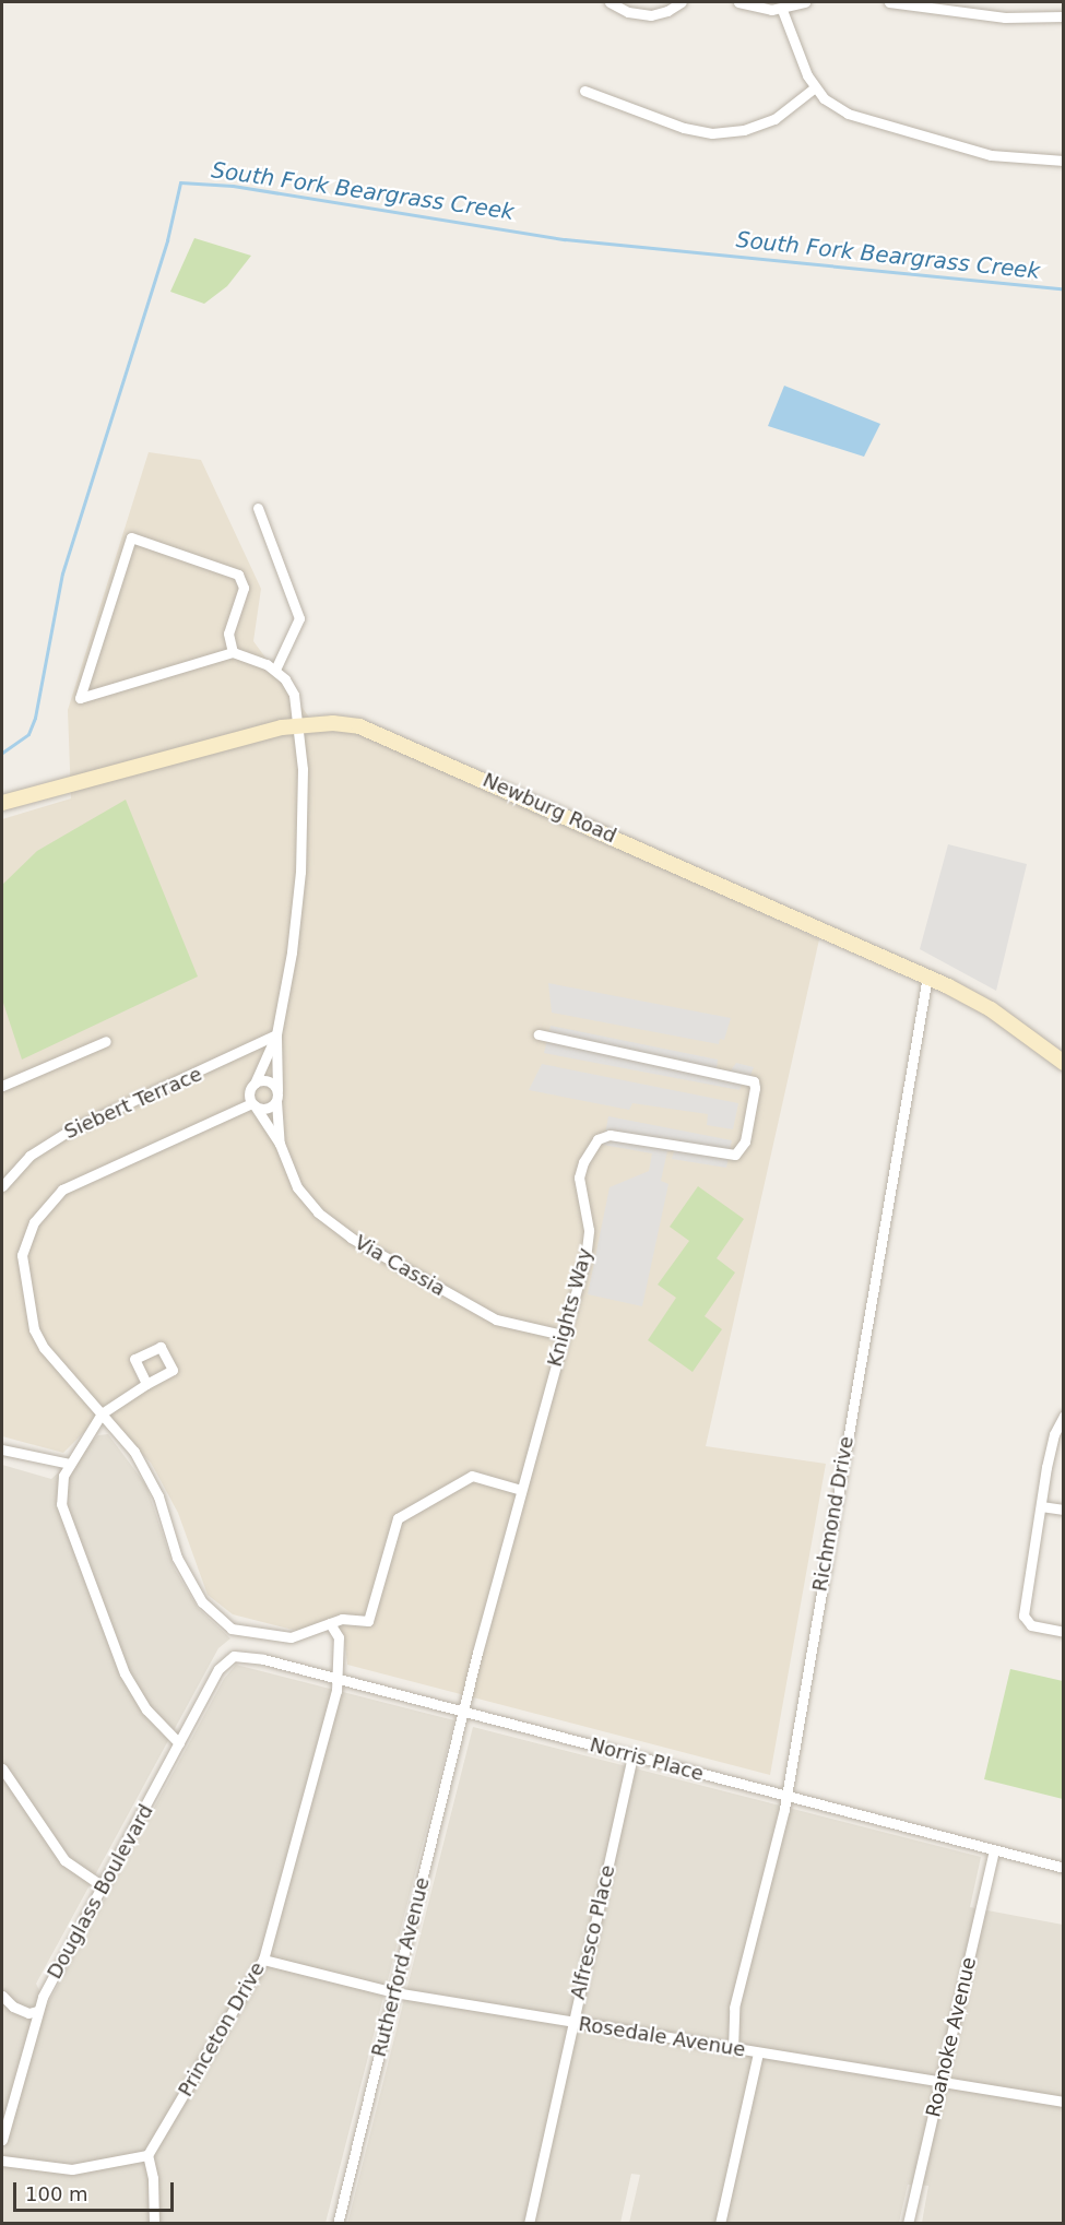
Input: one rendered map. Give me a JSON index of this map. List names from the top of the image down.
{
  "streets": {
    "main road": ["Newburg Road"],
    "street": [
      "Siebert Terrace",
      "Via Cassia",
      "Knights Way",
      "Richmond Drive",
      "Norris Place",
      "Douglass Boulevard",
      "Alfresco Place",
      "Rutherford Avenue",
      "Princeton Drive",
      "Rosedale Avenue",
      "Roanoke Avenue"
    ]
  },
  "crossings": [
    ["Newburg Road", "Richmond Drive"],
    ["Siebert Terrace", "Via Cassia"],
    ["Via Cassia", "Knights Way"],
    ["Knights Way", "Norris Place"],
    ["Knights Way", "Rutherford Avenue"],
    ["Richmond Drive", "Norris Place"],
    ["Richmond Drive", "Rosedale Avenue"],
    ["Norris Place", "Douglass Boulevard"],
    ["Norris Place", "Alfresco Place"],
    ["Norris Place", "Rutherford Avenue"],
    ["Norris Place", "Princeton Drive"],
    ["Norris Place", "Roanoke Avenue"],
    ["Alfresco Place", "Rosedale Avenue"],
    ["Rutherford Avenue", "Rosedale Avenue"],
    ["Princeton Drive", "Rosedale Avenue"],
    ["Rosedale Avenue", "Roanoke Avenue"]
  ],
  "water": ["South Fork Beargrass Creek"],
  "scale_bar": "100 m"
}
